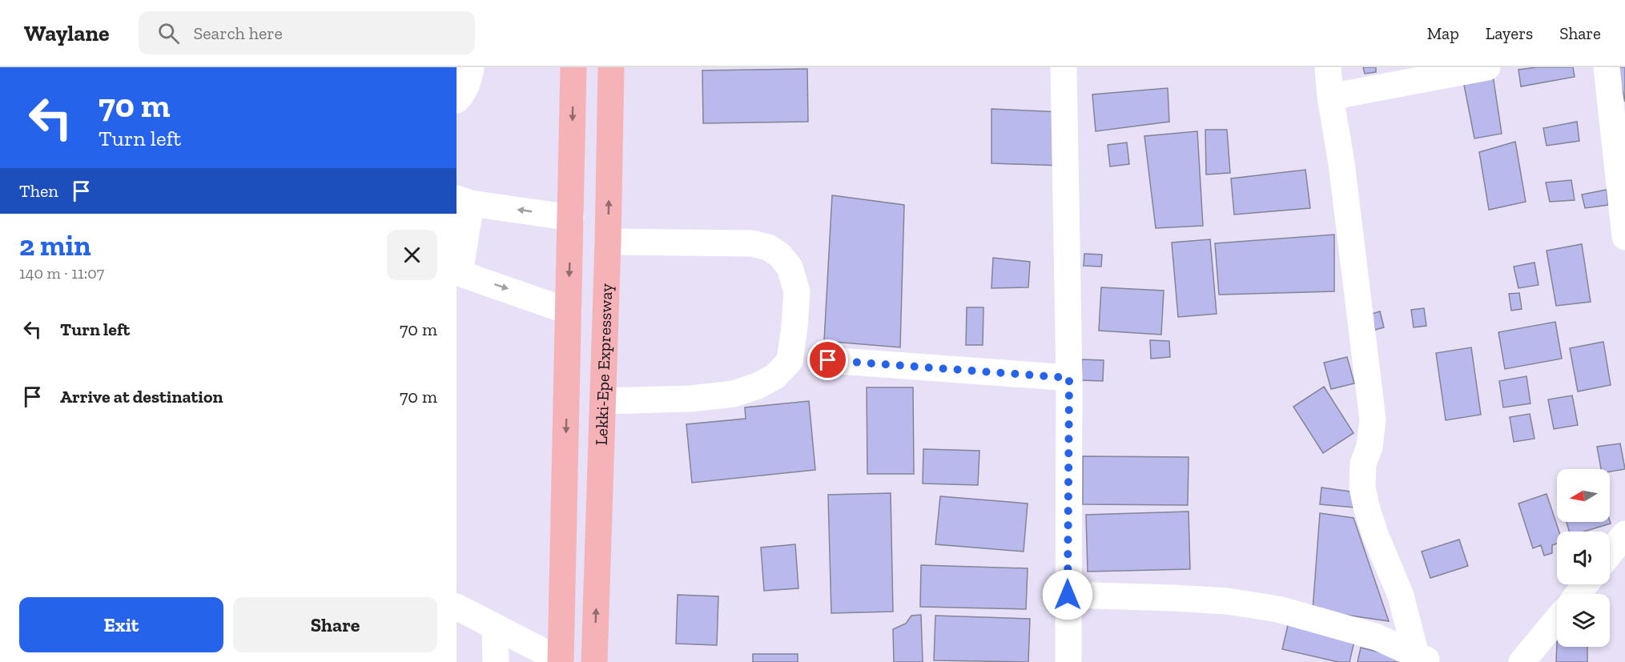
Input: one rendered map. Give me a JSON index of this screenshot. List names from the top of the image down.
{
  "streets": {
    "highway": ["Lekki-Epe Expressway"]
  },
  "north": "left",
  "page": {
    "header": "Waylane",
    "search": "Search here",
    "nav": ["Map", "Layers", "Share"],
    "turn": ["70 m", "Turn left"],
    "then": "Then",
    "heading": ["2 min", "140 m · 11:07"],
    "list": [
      {
        "name": "Turn left",
        "value": "70 m"
      },
      {
        "name": "Arrive at destination",
        "value": "70 m"
      }
    ],
    "buttons": ["Exit", "Share"]
  }
}
